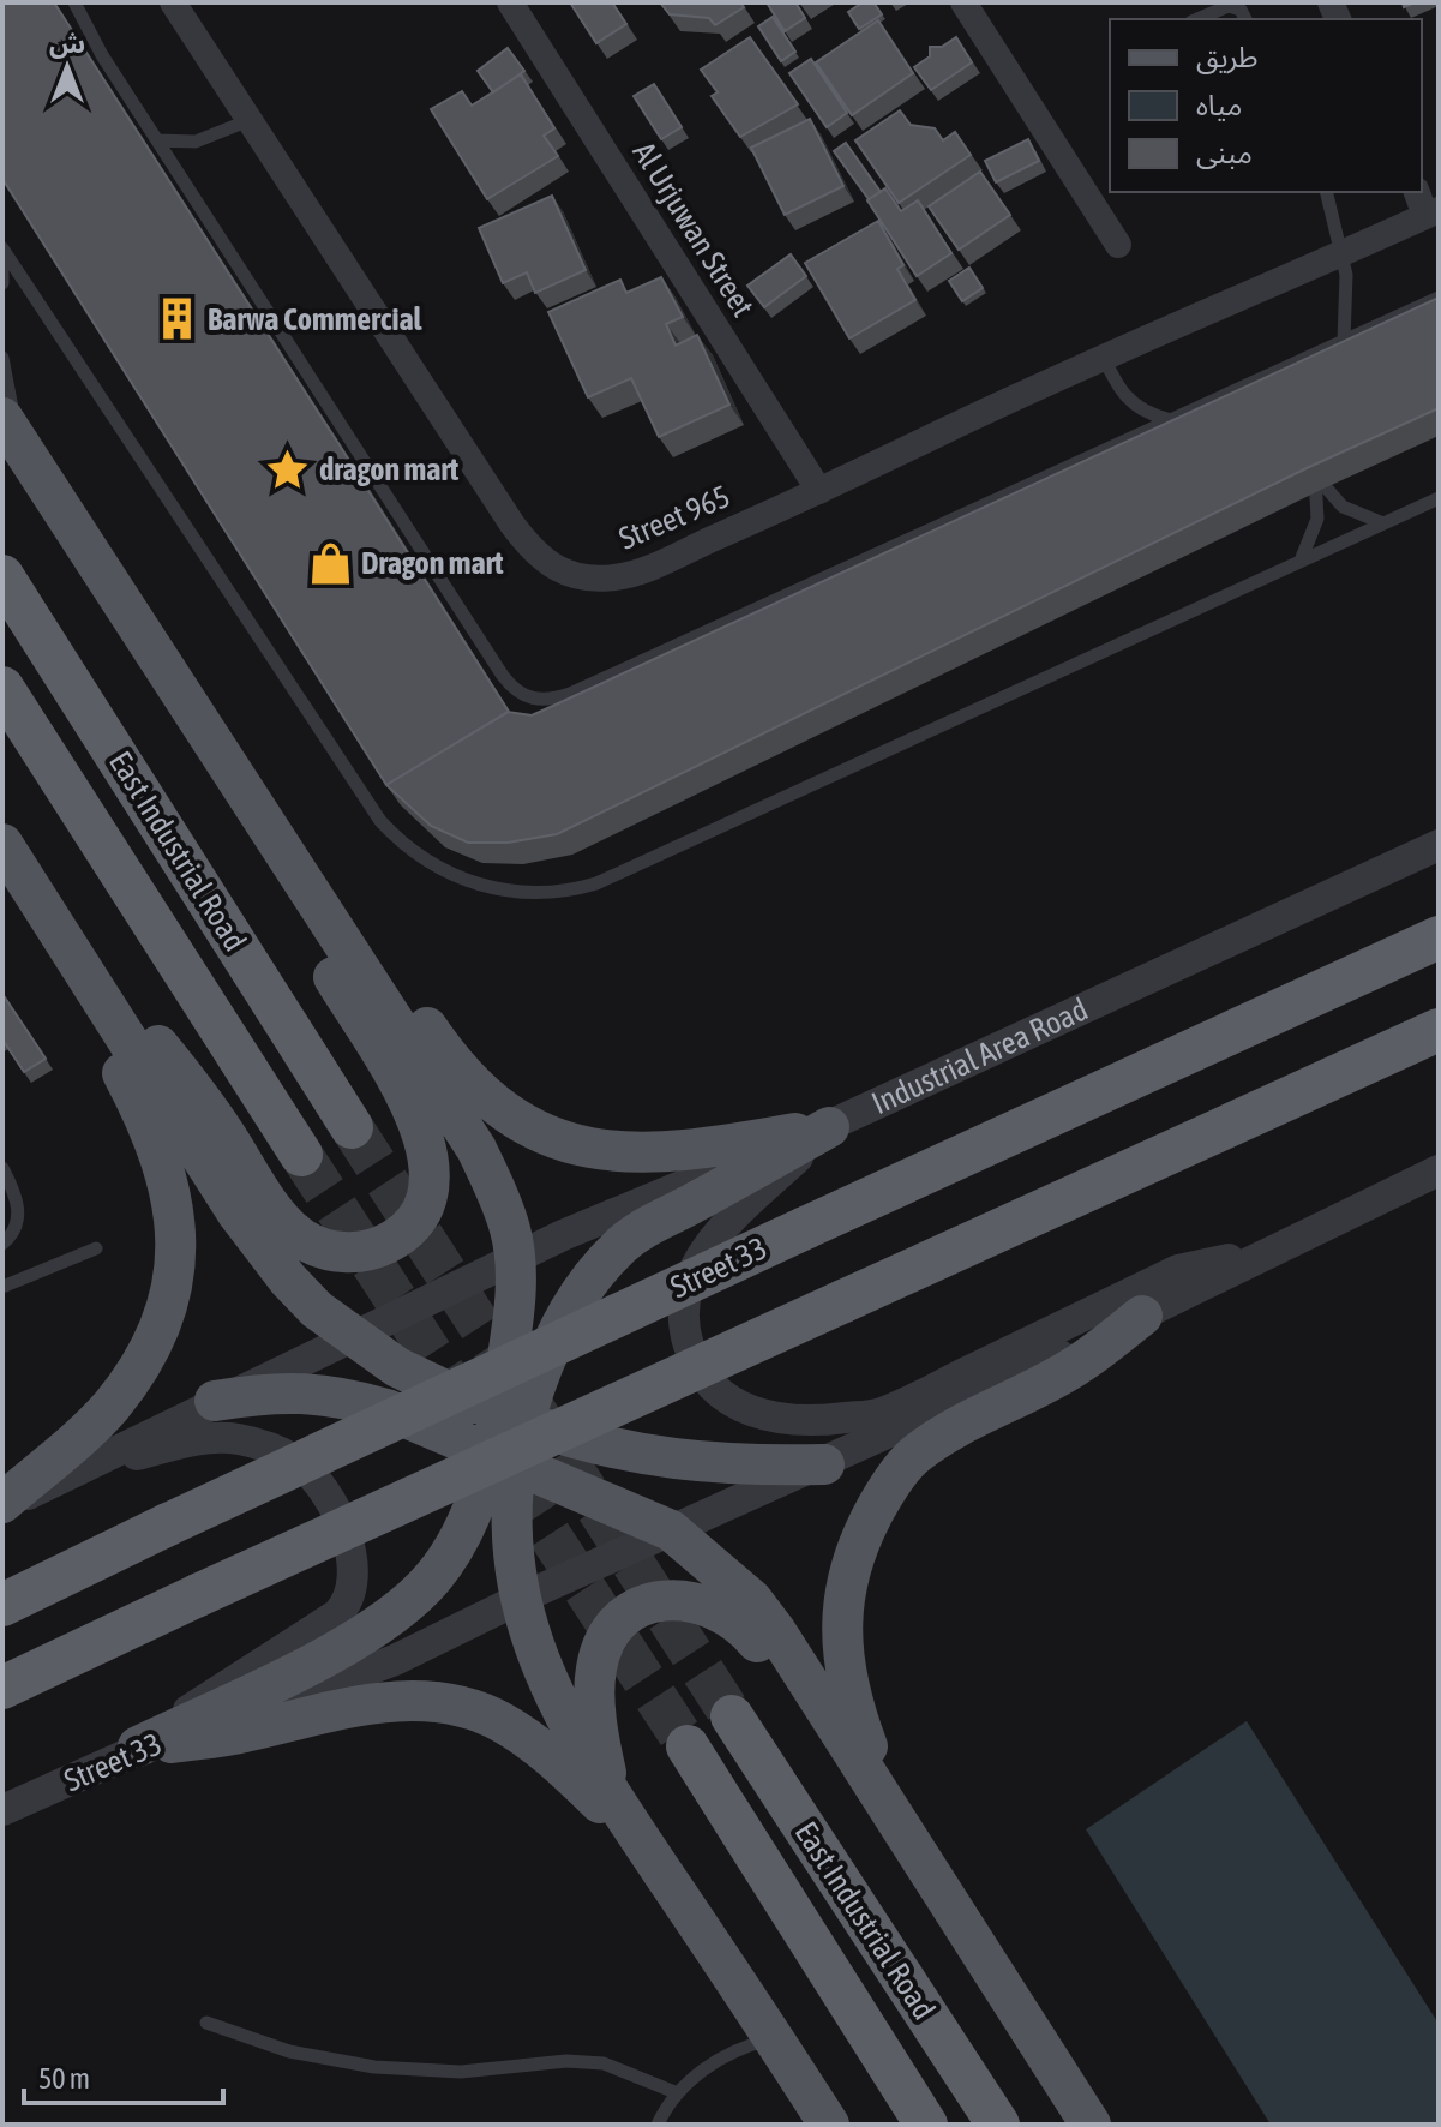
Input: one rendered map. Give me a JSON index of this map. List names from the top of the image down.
{
  "streets": {
    "highway": ["East Industrial Road", "Street 33"],
    "street": ["Al Urjuwan Street", "Street 965", "Industrial Area Road"]
  },
  "crossings": [
    ["Al Urjuwan Street", "Street 965"]
  ],
  "places": {
    "building": ["Barwa Commercial"],
    "place": ["dragon mart"],
    "shop": ["Dragon mart"]
  },
  "legend": ["طريق", "مياه", "مبنى"],
  "scale_bar": "50 m",
  "north": "top"
}
